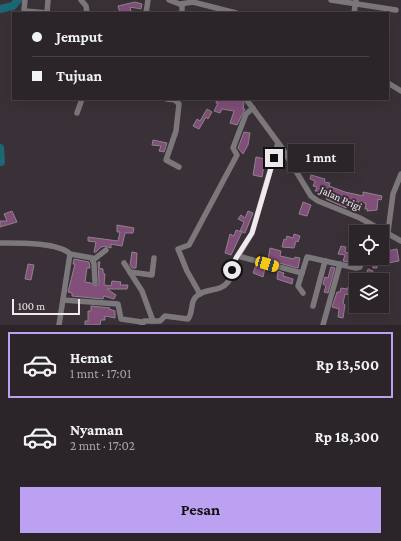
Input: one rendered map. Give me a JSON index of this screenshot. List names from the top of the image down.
{
  "streets": {
    "street": ["Jalan Prigi"]
  },
  "scale_bar": "100 m",
  "page": {
    "banner": ["Jemput", "Tujuan"],
    "bubble": "1 mnt",
    "scale": "100 m",
    "list": [
      {
        "name": "Hemat",
        "note": "1 mnt · 17:01",
        "value": "Rp 13,500"
      },
      {
        "name": "Nyaman",
        "note": "2 mnt · 17:02",
        "value": "Rp 18,300"
      }
    ],
    "buttons": "Pesan"
  }
}
